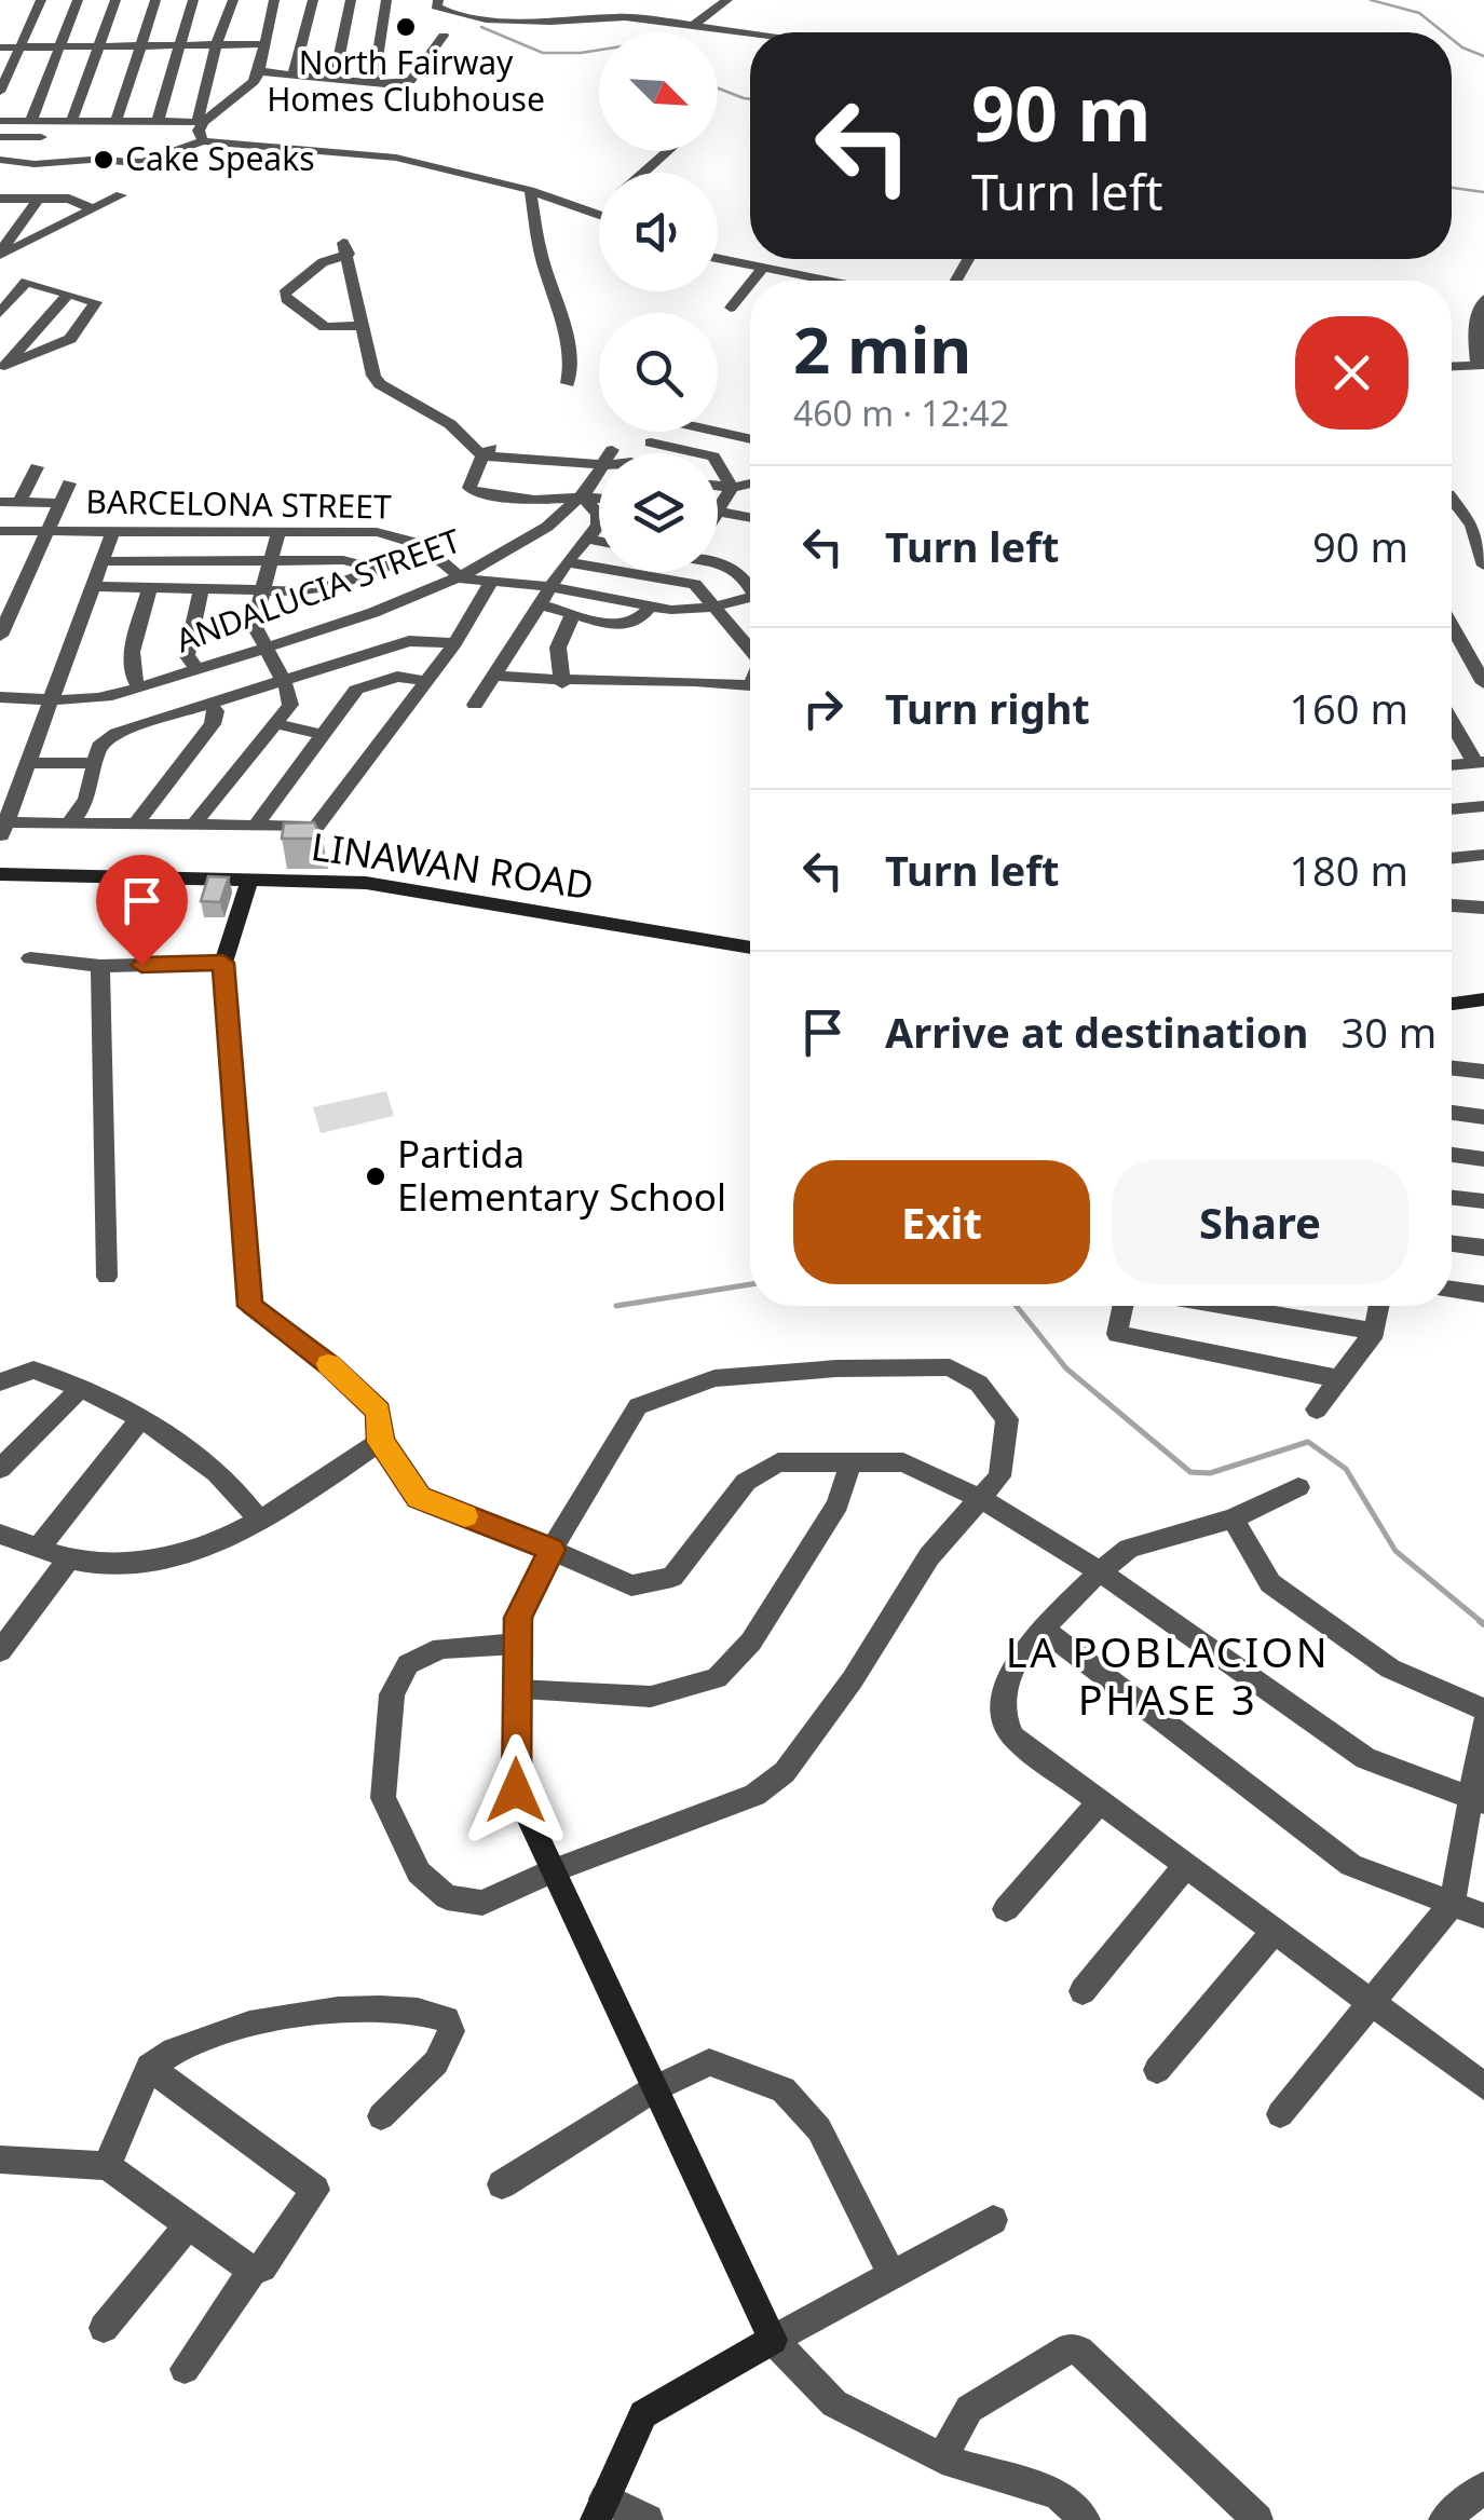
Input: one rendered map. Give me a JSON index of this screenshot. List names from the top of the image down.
{
  "streets": {
    "street": ["BARCELONA STREET", "ANDALUCIA STREET", "LINAWAN ROAD"]
  },
  "crossings": [
    ["BARCELONA STREET", "ANDALUCIA STREET"]
  ],
  "districts": ["LA POBLACION PHASE 3"],
  "places": ["North Fairway Homes Clubhouse", "Cake Speaks", "Partida Elementary School"],
  "north": "bottom right",
  "page": {
    "turn": ["90 m", "Turn left"],
    "heading": ["2 min", "460 m · 12:42"],
    "list": [
      {
        "name": "Turn left",
        "value": "90 m"
      },
      {
        "name": "Turn right",
        "value": "160 m"
      },
      {
        "name": "Turn left",
        "value": "180 m"
      },
      {
        "name": "Arrive at destination",
        "value": "30 m"
      }
    ],
    "buttons": ["Exit", "Share"]
  }
}
